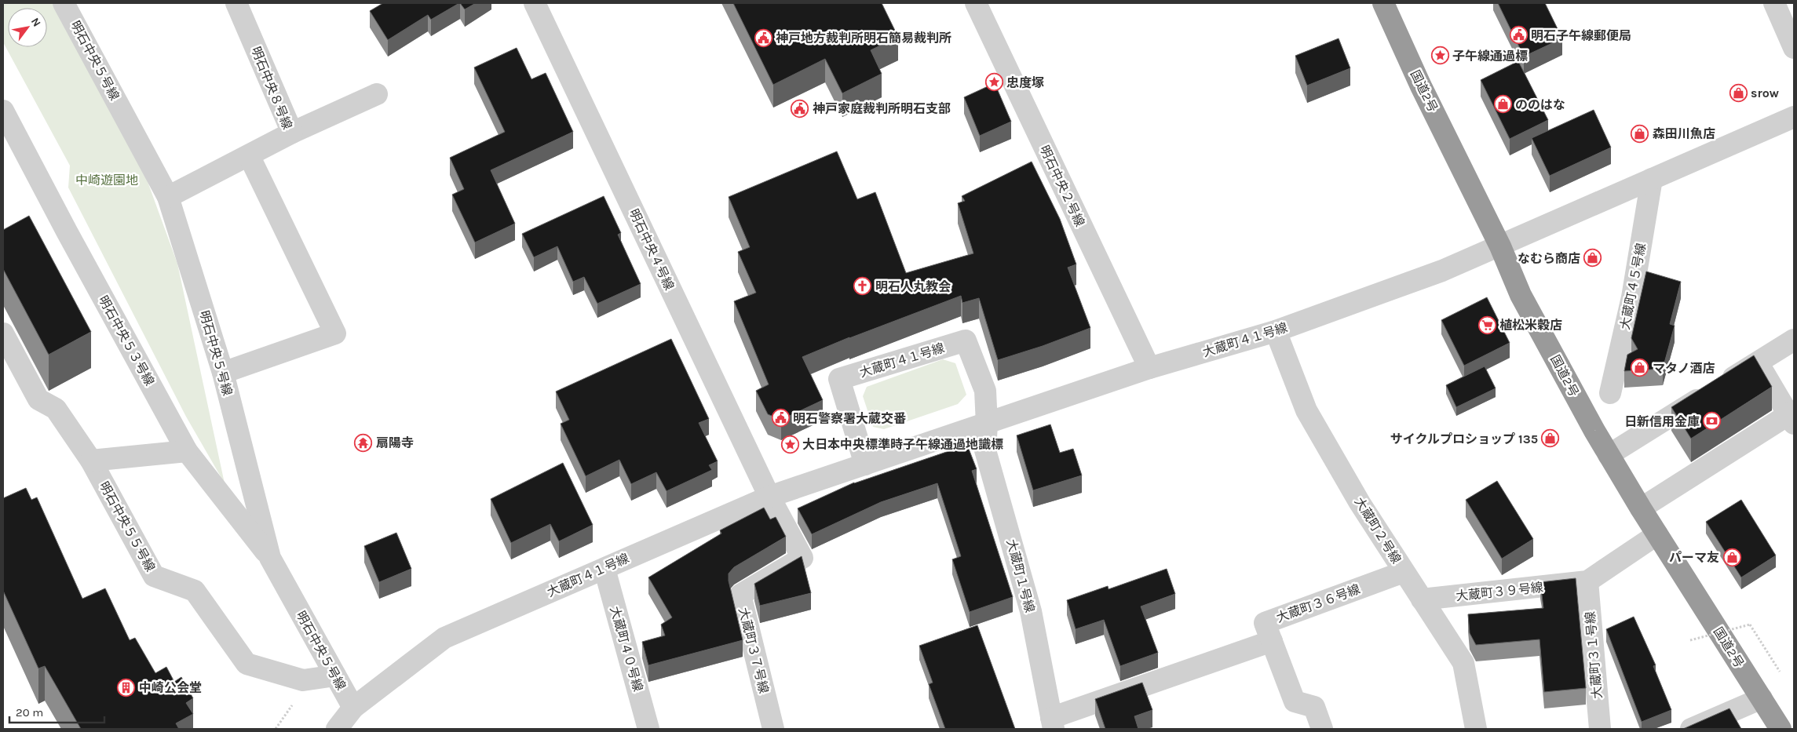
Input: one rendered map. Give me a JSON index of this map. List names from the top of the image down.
{
  "streets": {
    "highway": ["国道2号"],
    "street": [
      "明石中央５号線",
      "明石中央８号線",
      "明石中央２号線",
      "明石中央４号線",
      "大蔵町４５号線",
      "大蔵町４１号線",
      "明石中央５３号線",
      "明石中央５５号線",
      "大蔵町２号線",
      "大蔵町１号線",
      "大蔵町３９号線",
      "大蔵町３６号線",
      "大蔵町４０号線",
      "大蔵町３７号線",
      "大蔵町３１号線"
    ]
  },
  "crossings": [
    ["明石中央５号線", "明石中央８号線"],
    ["明石中央５号線", "大蔵町４１号線"],
    ["明石中央５号線", "明石中央５３号線"],
    ["明石中央５号線", "明石中央５５号線"],
    ["国道2号", "大蔵町４１号線"],
    ["国道2号", "大蔵町３９号線"],
    ["明石中央２号線", "大蔵町４１号線"],
    ["明石中央４号線", "大蔵町４１号線"],
    ["明石中央４号線", "大蔵町３７号線"],
    ["大蔵町４５号線", "大蔵町４１号線"],
    ["大蔵町４１号線", "大蔵町２号線"],
    ["大蔵町４１号線", "大蔵町１号線"],
    ["大蔵町４１号線", "大蔵町４０号線"],
    ["大蔵町４１号線", "大蔵町３７号線"],
    ["大蔵町２号線", "大蔵町３９号線"],
    ["大蔵町２号線", "大蔵町３６号線"],
    ["大蔵町３９号線", "大蔵町３１号線"]
  ],
  "parks": ["中崎遊園地"],
  "places": {
    "public building": [
      "明石子午線郵便局",
      "神戸地方裁判所明石簡易裁判所",
      "神戸家庭裁判所明石支部",
      "明石警察署大蔵交番"
    ],
    "place": ["子午線通過標", "忠度塚", "大日本中央標準時子午線通過地識標"],
    "shop": [
      "srow",
      "ののはな",
      "森田川魚店",
      "なむら商店",
      "マタノ酒店",
      "サイクルプロショップ 135",
      "パーマ友"
    ],
    "church": ["明石人丸教会"],
    "supermarket": ["植松米穀店"],
    "bank": ["日新信用金庫"],
    "temple": ["扇陽寺"],
    "building": ["中崎公会堂"]
  },
  "scale_bar": "20 m",
  "north": "top right"
}
